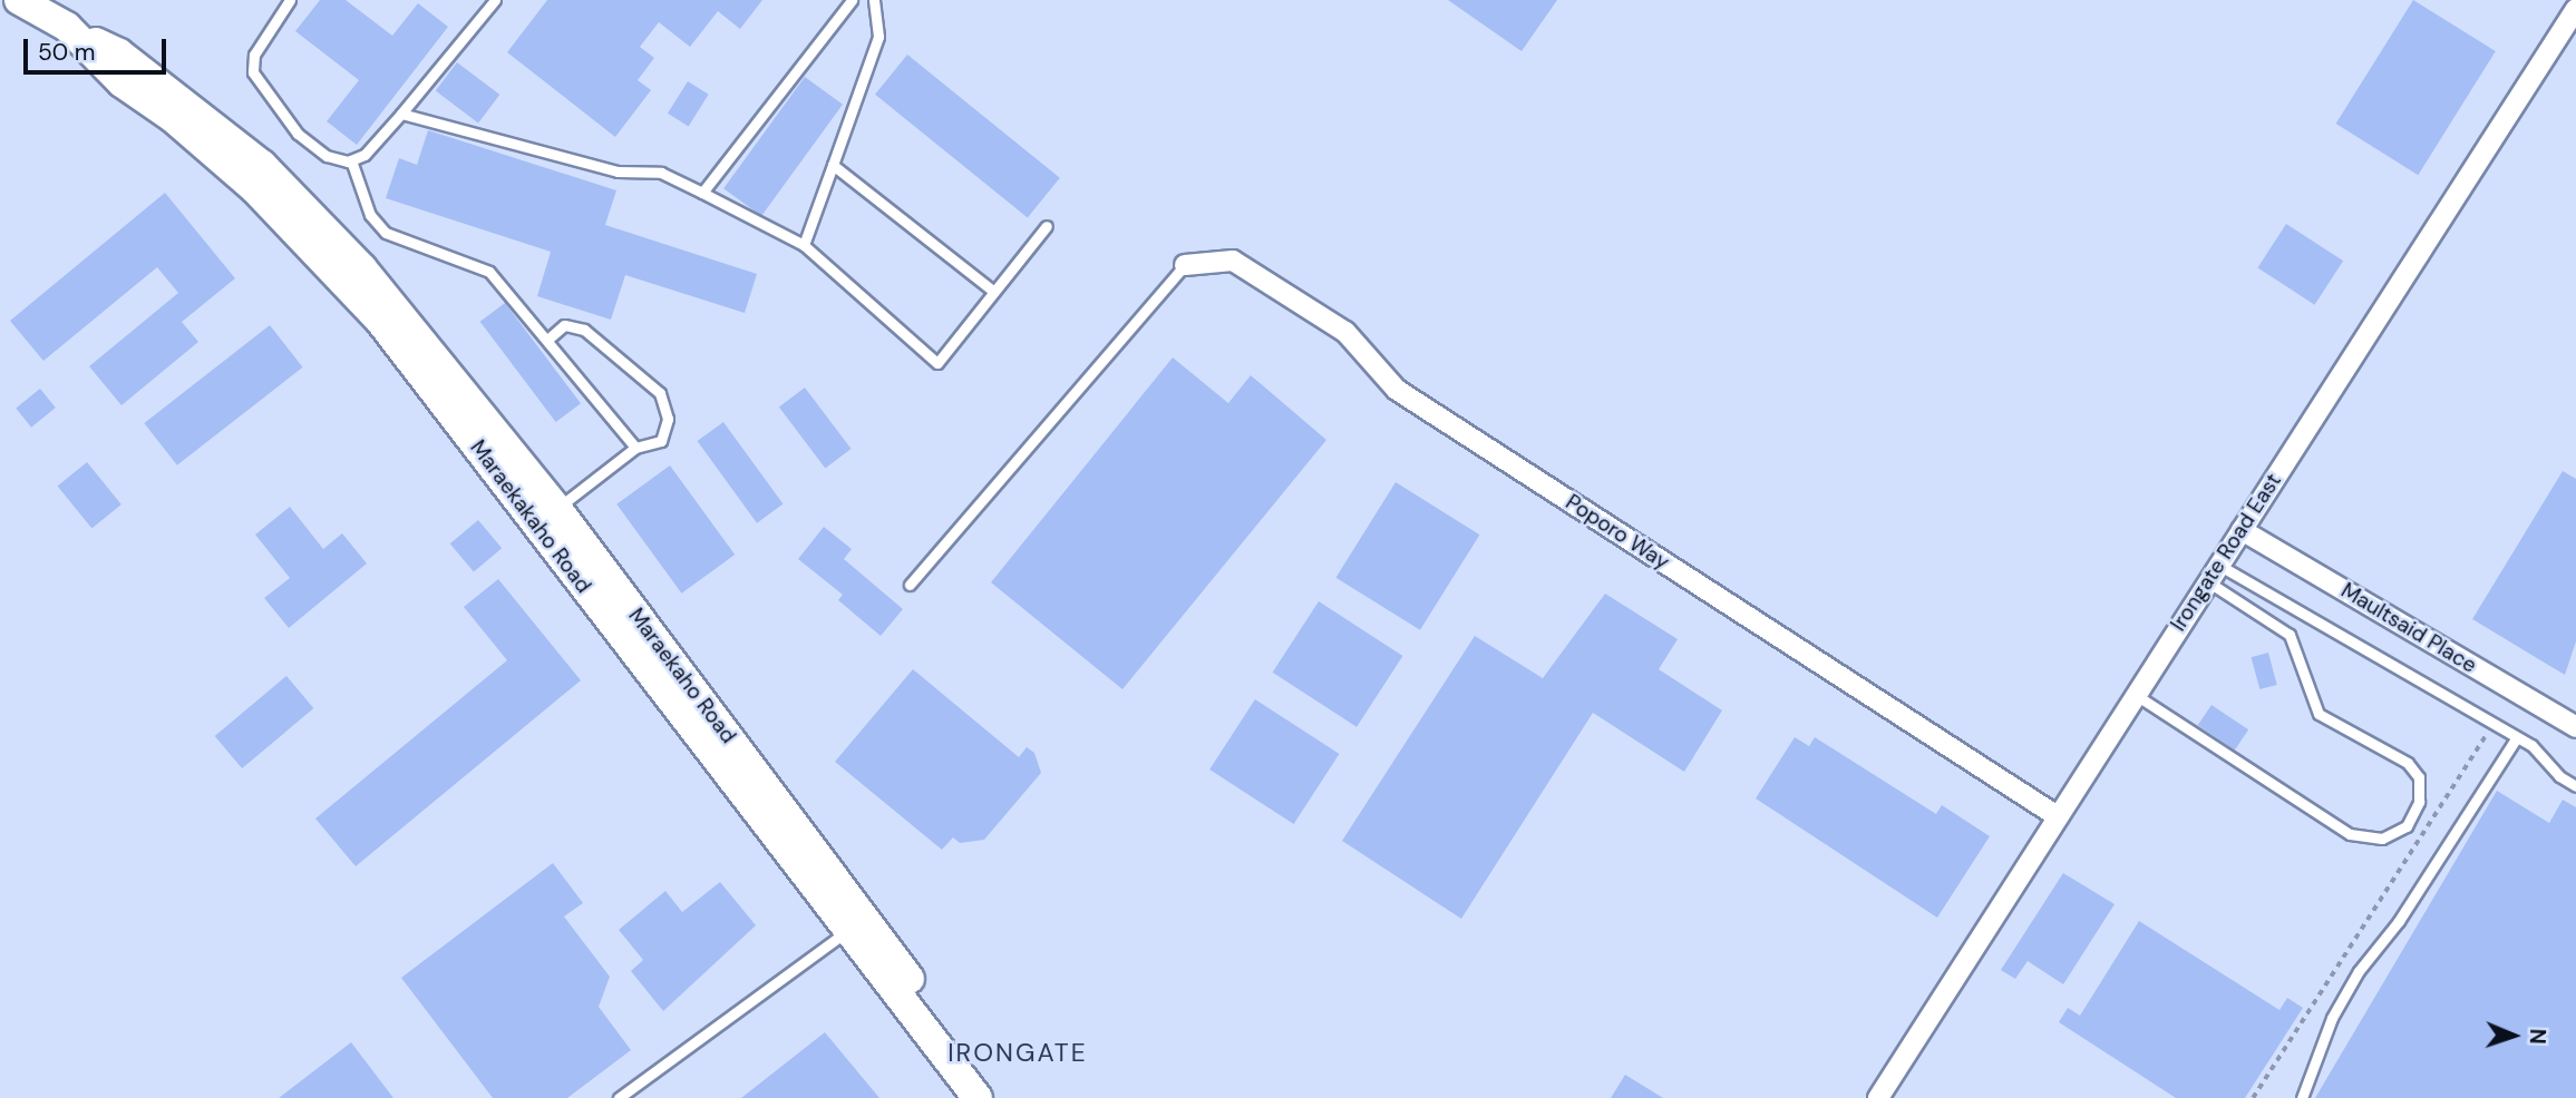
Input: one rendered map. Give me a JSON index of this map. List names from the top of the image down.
{
  "streets": {
    "main road": ["Maraekaho Road"],
    "street": ["Poporo Way", "Irongate Road East", "Maultsaid Place"]
  },
  "crossings": [
    ["Poporo Way", "Irongate Road East"],
    ["Irongate Road East", "Maultsaid Place"]
  ],
  "districts": ["IRONGATE"],
  "scale_bar": "50 m",
  "north": "right"
}
